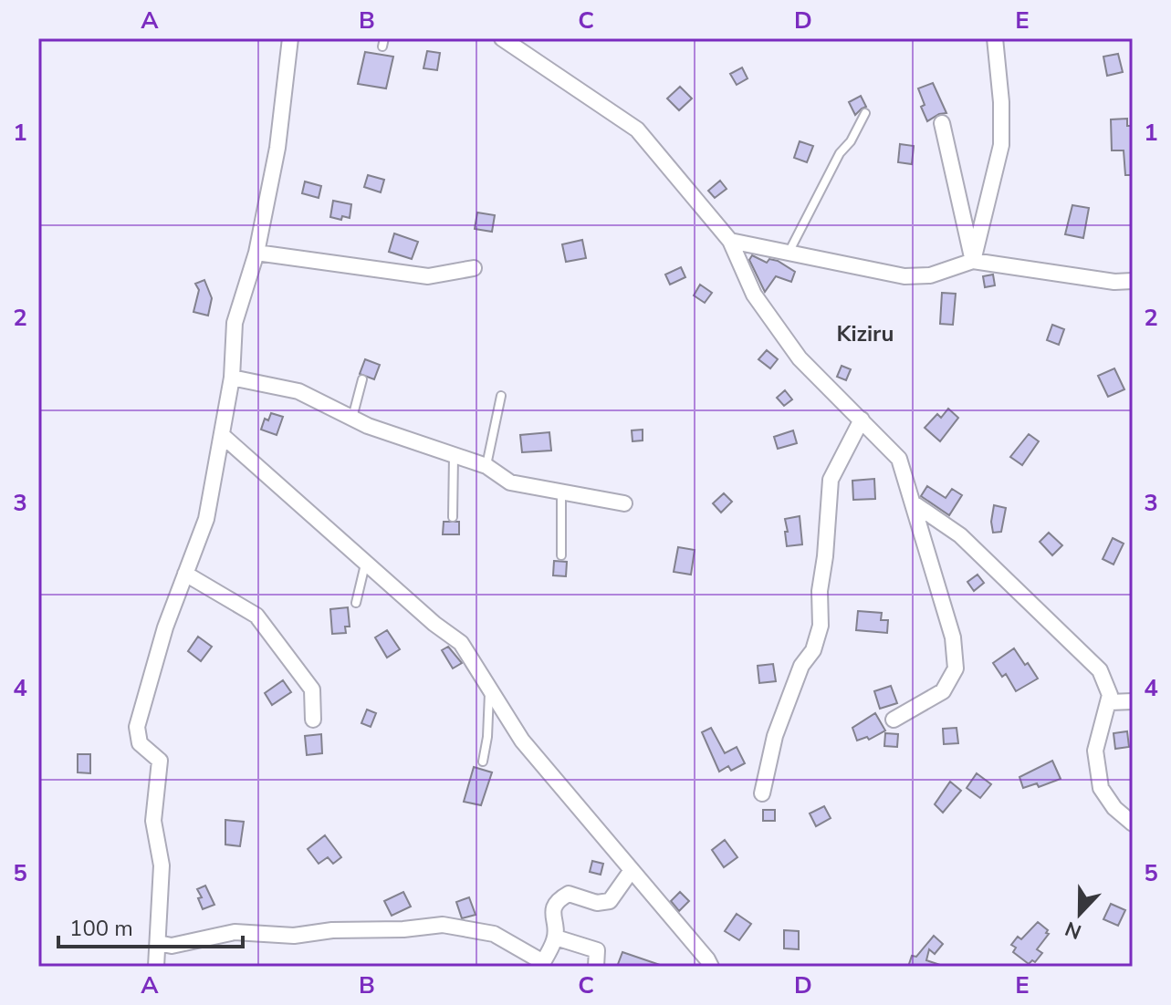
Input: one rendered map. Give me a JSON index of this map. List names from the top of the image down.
{
  "districts": ["Kiziru"],
  "scale_bar": "100 m",
  "north": "bottom",
  "grid": {
    "columns": [
      "A",
      "B",
      "C",
      "D",
      "E"
    ],
    "rows": [
      "1",
      "2",
      "3",
      "4",
      "5"
    ]
  }
}
